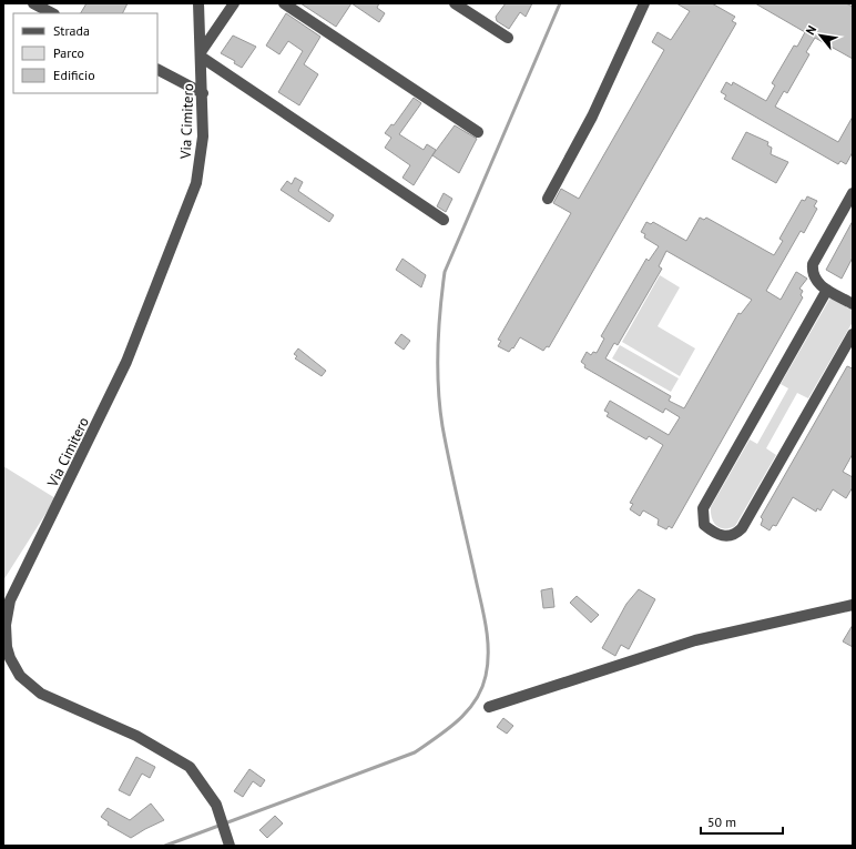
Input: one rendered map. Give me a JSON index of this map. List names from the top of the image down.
{
  "streets": {
    "street": ["Via Cimitero"]
  },
  "legend": ["Strada", "Parco", "Edificio"],
  "scale_bar": "50 m",
  "north": "top left"
}
